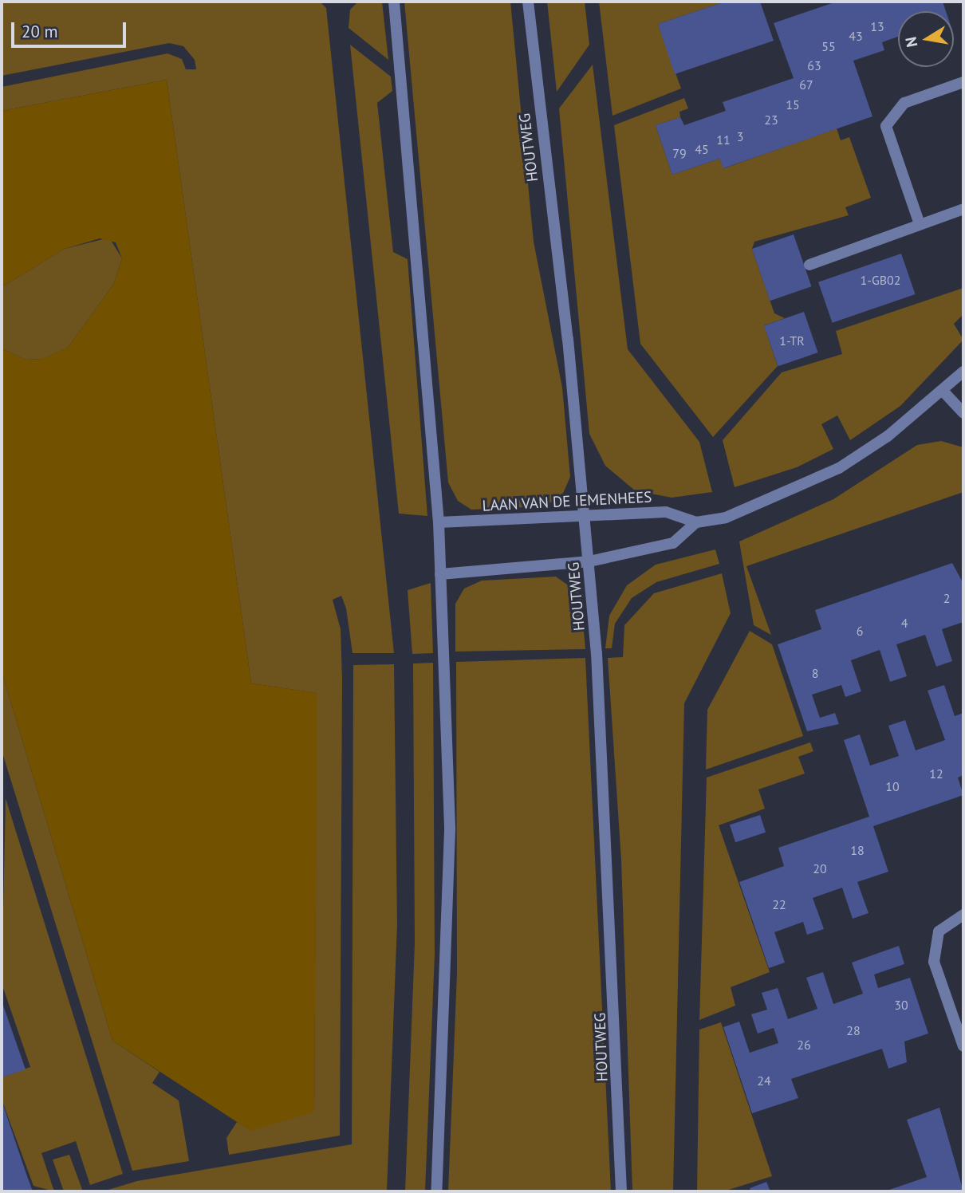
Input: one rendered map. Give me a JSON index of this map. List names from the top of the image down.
{
  "streets": {
    "street": ["HOUTWEG", "LAAN VAN DE IEMENHEES"]
  },
  "crossings": [
    ["HOUTWEG", "LAAN VAN DE IEMENHEES"]
  ],
  "house_numbers": [
    "13",
    "43",
    "55",
    "63",
    "67",
    "15",
    "23",
    "3",
    "11",
    "45",
    "79",
    "1-GB02",
    "1-TR",
    "2",
    "4",
    "6",
    "8",
    "12",
    "10",
    "18",
    "20",
    "22",
    "30",
    "28",
    "26",
    "24"
  ],
  "scale_bar": "20 m",
  "north": "left"
}
